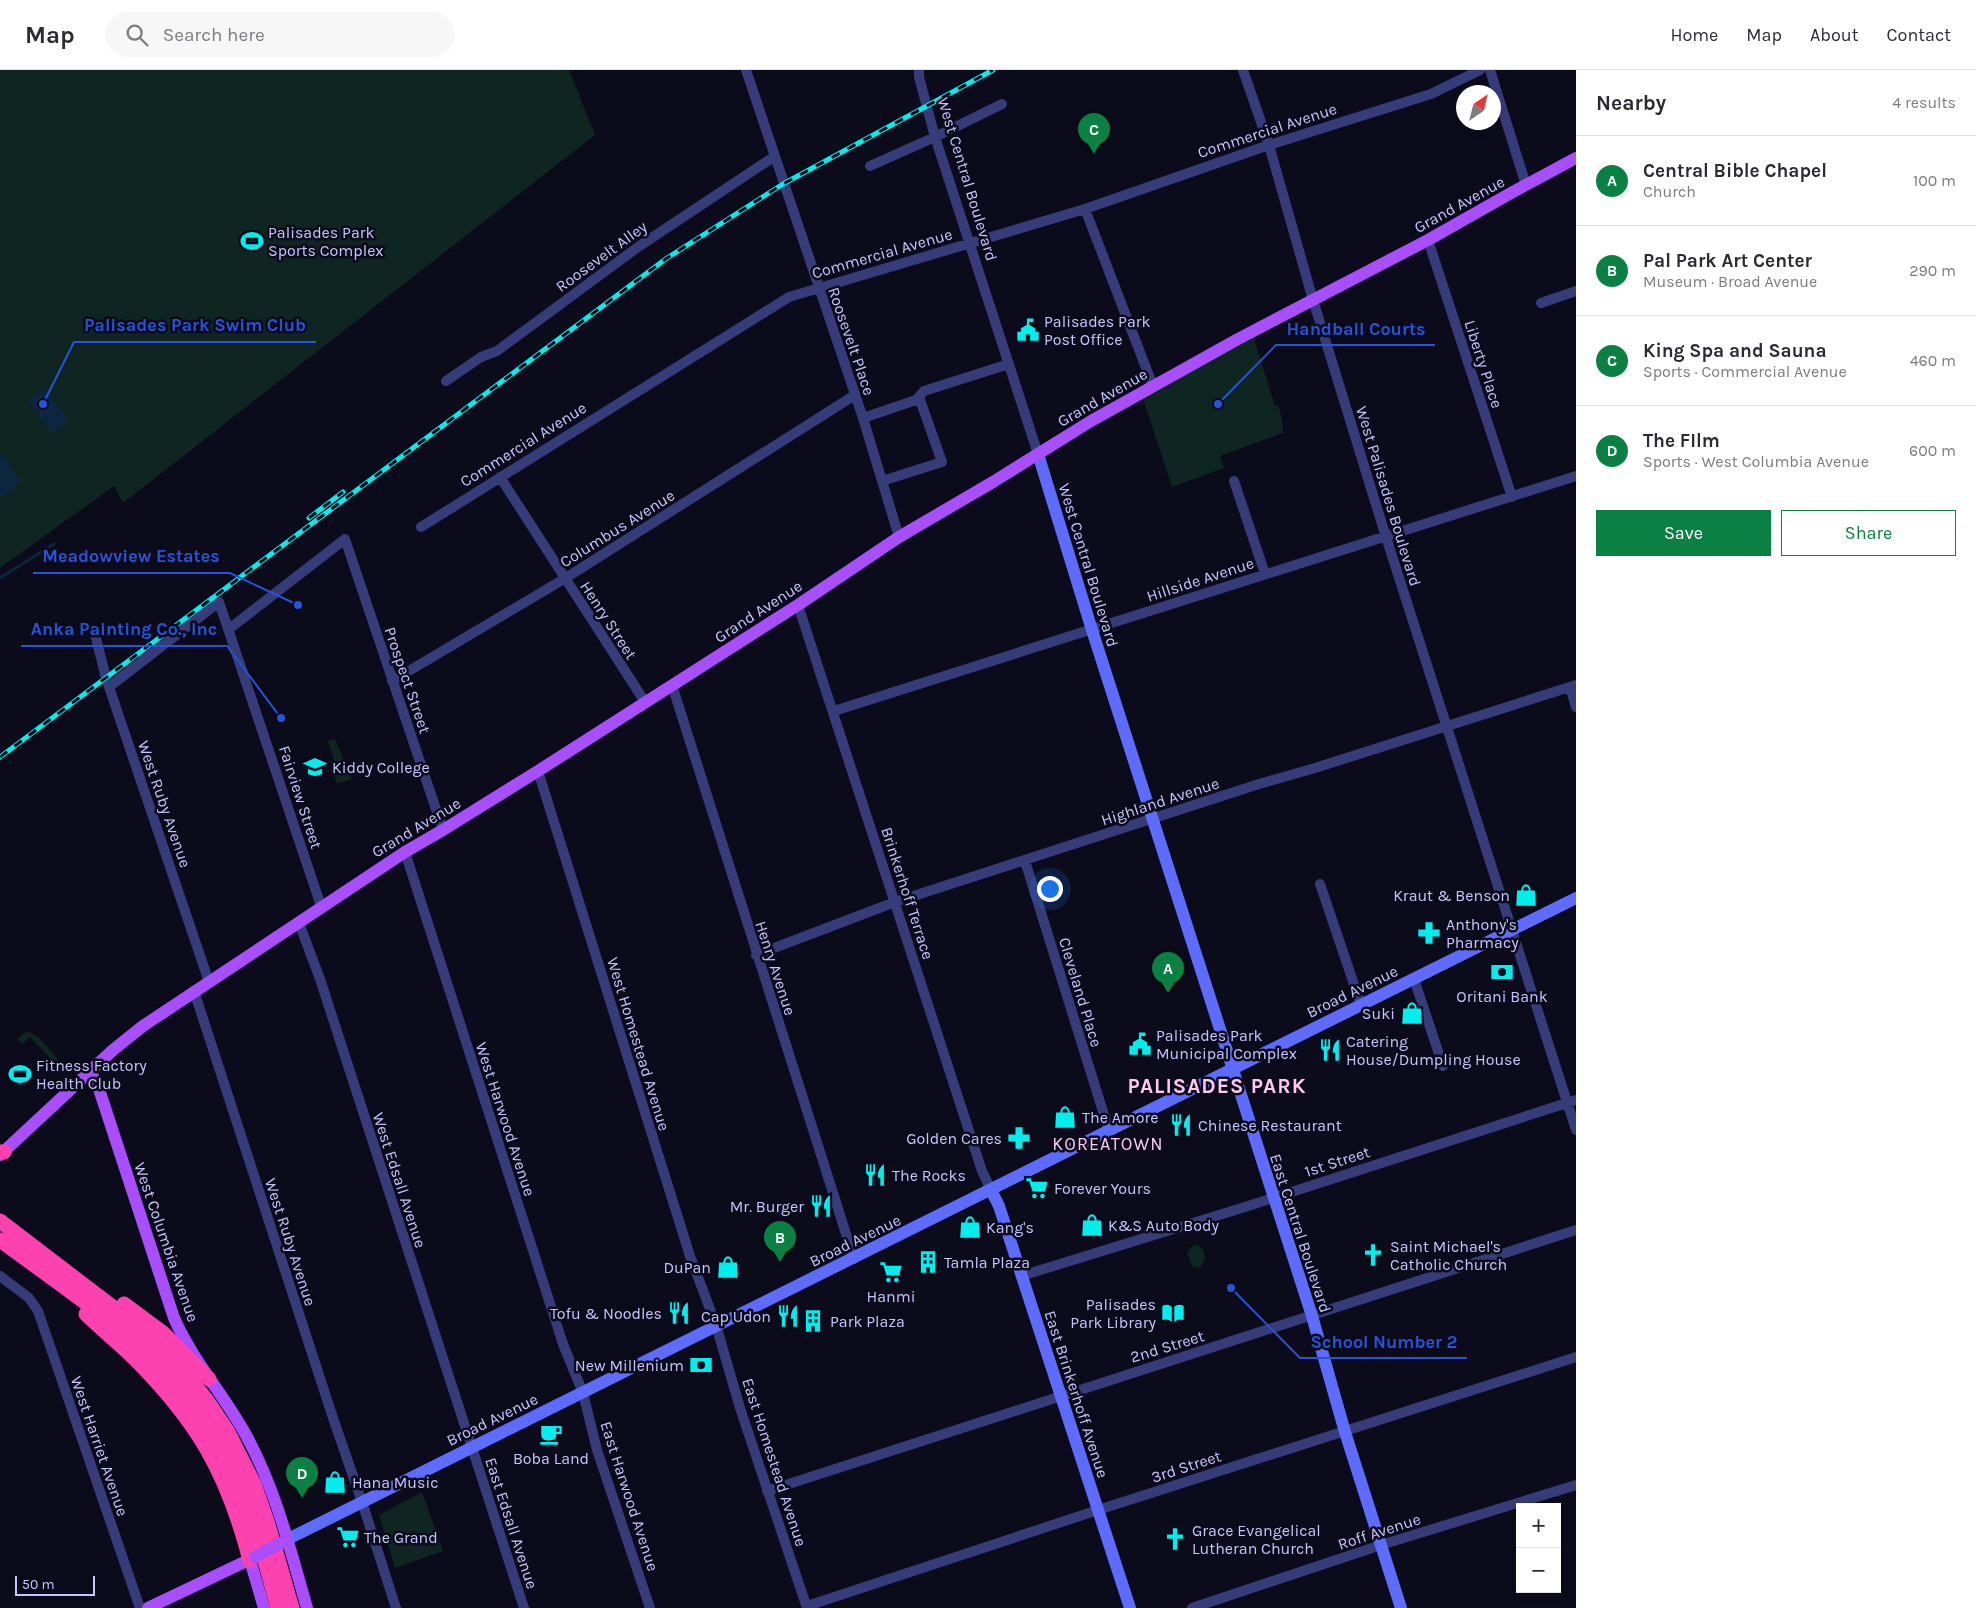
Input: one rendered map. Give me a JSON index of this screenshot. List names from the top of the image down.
{
  "streets": {
    "main road": [
      "West Central Boulevard",
      "Grand Avenue",
      "Broad Avenue",
      "East Central Boulevard",
      "West Columbia Avenue",
      "East Brinkerhoff Avenue"
    ],
    "street": [
      "Commercial Avenue",
      "Roosevelt Alley",
      "Roosevelt Place",
      "Liberty Place",
      "West Palisades Boulevard",
      "Columbus Avenue",
      "Hillside Avenue",
      "Henry Street",
      "Prospect Street",
      "Fairview Street",
      "Highland Avenue",
      "West Ruby Avenue",
      "Brinkerhoff Terrace",
      "Henry Avenue",
      "Cleveland Place",
      "West Homestead Avenue",
      "West Harwood Avenue",
      "1st Street",
      "West Edsall Avenue",
      "2nd Street",
      "West Harriet Avenue",
      "East Homestead Avenue",
      "3rd Street",
      "East Harwood Avenue",
      "East Edsall Avenue",
      "Roff Avenue"
    ]
  },
  "crossings": [
    ["Commercial Avenue", "West Central Boulevard"],
    ["Commercial Avenue", "Roosevelt Place"],
    ["Commercial Avenue", "West Palisades Boulevard"],
    ["Commercial Avenue", "Henry Street"],
    ["West Central Boulevard", "Grand Avenue"],
    ["West Central Boulevard", "Hillside Avenue"],
    ["West Central Boulevard", "Highland Avenue"],
    ["West Central Boulevard", "Broad Avenue"],
    ["West Central Boulevard", "East Central Boulevard"],
    ["Grand Avenue", "Roosevelt Place"],
    ["Grand Avenue", "Liberty Place"],
    ["Grand Avenue", "West Palisades Boulevard"],
    ["Grand Avenue", "Henry Street"],
    ["Grand Avenue", "Prospect Street"],
    ["Grand Avenue", "Fairview Street"],
    ["Grand Avenue", "West Ruby Avenue"],
    ["Grand Avenue", "Brinkerhoff Terrace"],
    ["Grand Avenue", "Henry Avenue"],
    ["Grand Avenue", "West Homestead Avenue"],
    ["Grand Avenue", "West Harwood Avenue"],
    ["Grand Avenue", "West Edsall Avenue"],
    ["Grand Avenue", "West Columbia Avenue"],
    ["Roosevelt Alley", "Roosevelt Place"],
    ["Roosevelt Place", "Columbus Avenue"],
    ["Liberty Place", "Hillside Avenue"],
    ["West Palisades Boulevard", "Hillside Avenue"],
    ["West Palisades Boulevard", "Highland Avenue"],
    ["West Palisades Boulevard", "Broad Avenue"],
    ["West Palisades Boulevard", "1st Street"],
    ["Columbus Avenue", "Henry Street"],
    ["Columbus Avenue", "Prospect Street"],
    ["Hillside Avenue", "Brinkerhoff Terrace"],
    ["Prospect Street", "Fairview Street"],
    ["Fairview Street", "West Ruby Avenue"],
    ["Highland Avenue", "Brinkerhoff Terrace"],
    ["Highland Avenue", "Henry Avenue"],
    ["Highland Avenue", "Cleveland Place"],
    ["West Ruby Avenue", "Broad Avenue"],
    ["Brinkerhoff Terrace", "Broad Avenue"],
    ["Brinkerhoff Terrace", "East Brinkerhoff Avenue"],
    ["Henry Avenue", "Broad Avenue"],
    ["Broad Avenue", "Cleveland Place"],
    ["Broad Avenue", "West Homestead Avenue"],
    ["Broad Avenue", "West Harwood Avenue"],
    ["Broad Avenue", "West Edsall Avenue"],
    ["Broad Avenue", "East Central Boulevard"],
    ["Broad Avenue", "West Columbia Avenue"],
    ["Broad Avenue", "East Brinkerhoff Avenue"],
    ["Broad Avenue", "East Homestead Avenue"],
    ["Broad Avenue", "East Harwood Avenue"],
    ["Broad Avenue", "East Edsall Avenue"],
    ["West Homestead Avenue", "East Homestead Avenue"],
    ["West Harwood Avenue", "East Harwood Avenue"],
    ["1st Street", "East Central Boulevard"],
    ["1st Street", "East Brinkerhoff Avenue"],
    ["West Edsall Avenue", "East Edsall Avenue"],
    ["East Central Boulevard", "2nd Street"],
    ["East Central Boulevard", "3rd Street"],
    ["East Central Boulevard", "Roff Avenue"],
    ["2nd Street", "East Brinkerhoff Avenue"],
    ["2nd Street", "East Homestead Avenue"],
    ["East Brinkerhoff Avenue", "3rd Street"],
    ["East Homestead Avenue", "3rd Street"]
  ],
  "districts": ["PALISADES PARK", "KOREATOWN"],
  "places": {
    "sports": ["Palisades Park Sports Complex", "Fitness Factory Health Club"],
    "public building": ["Palisades Park Post Office", "Palisades Park Municipal Complex"],
    "other": [
      "Palisades Park Swim Club",
      "Handball Courts",
      "Meadowview Estates",
      "Anka Painting Co., Inc",
      "School Number 2"
    ],
    "school or university": ["Kiddy College"],
    "shop": [
      "Kraut & Benson",
      "Suki",
      "The Amore",
      "K&S Auto Body",
      "Kang's",
      "DuPan",
      "Hana Music"
    ],
    "pharmacy": ["Anthony's Pharmacy", "Golden Cares"],
    "bank": ["Oritani Bank", "New Millenium"],
    "restaurant": [
      "Catering House/Dumpling House",
      "Chinese Restaurant",
      "The Rocks",
      "Mr. Burger",
      "Tofu & Noodles",
      "Cap Udon"
    ],
    "supermarket": ["Forever Yours", "Hanmi", "The Grand"],
    "church": ["Saint Michael's Catholic Church", "Grace Evangelical Lutheran Church"],
    "building": ["Tamla Plaza", "Park Plaza"],
    "library": ["Palisades Park Library"],
    "cafe": ["Boba Land"]
  },
  "scale_bar": "50 m",
  "north": "top right",
  "page": {
    "header": "Map",
    "search": "Search here",
    "nav": [
      "Home",
      "Map",
      "About",
      "Contact"
    ],
    "heading": ["Nearby", "4 results"],
    "pins": [
      "C",
      "A",
      "B",
      "D"
    ],
    "list": [
      {
        "mark": "A",
        "name": "Central Bible Chapel",
        "note": "Church",
        "value": "100 m"
      },
      {
        "mark": "B",
        "name": "Pal Park Art Center",
        "note": "Museum · Broad Avenue",
        "value": "290 m"
      },
      {
        "mark": "C",
        "name": "King Spa and Sauna",
        "note": "Sports · Commercial Avenue",
        "value": "460 m"
      },
      {
        "mark": "D",
        "name": "The FIlm",
        "note": "Sports · West Columbia Avenue",
        "value": "600 m"
      }
    ],
    "buttons": ["Save", "Share"],
    "map_buttons": ["+", "−"],
    "scale": "50 m"
  }
}
